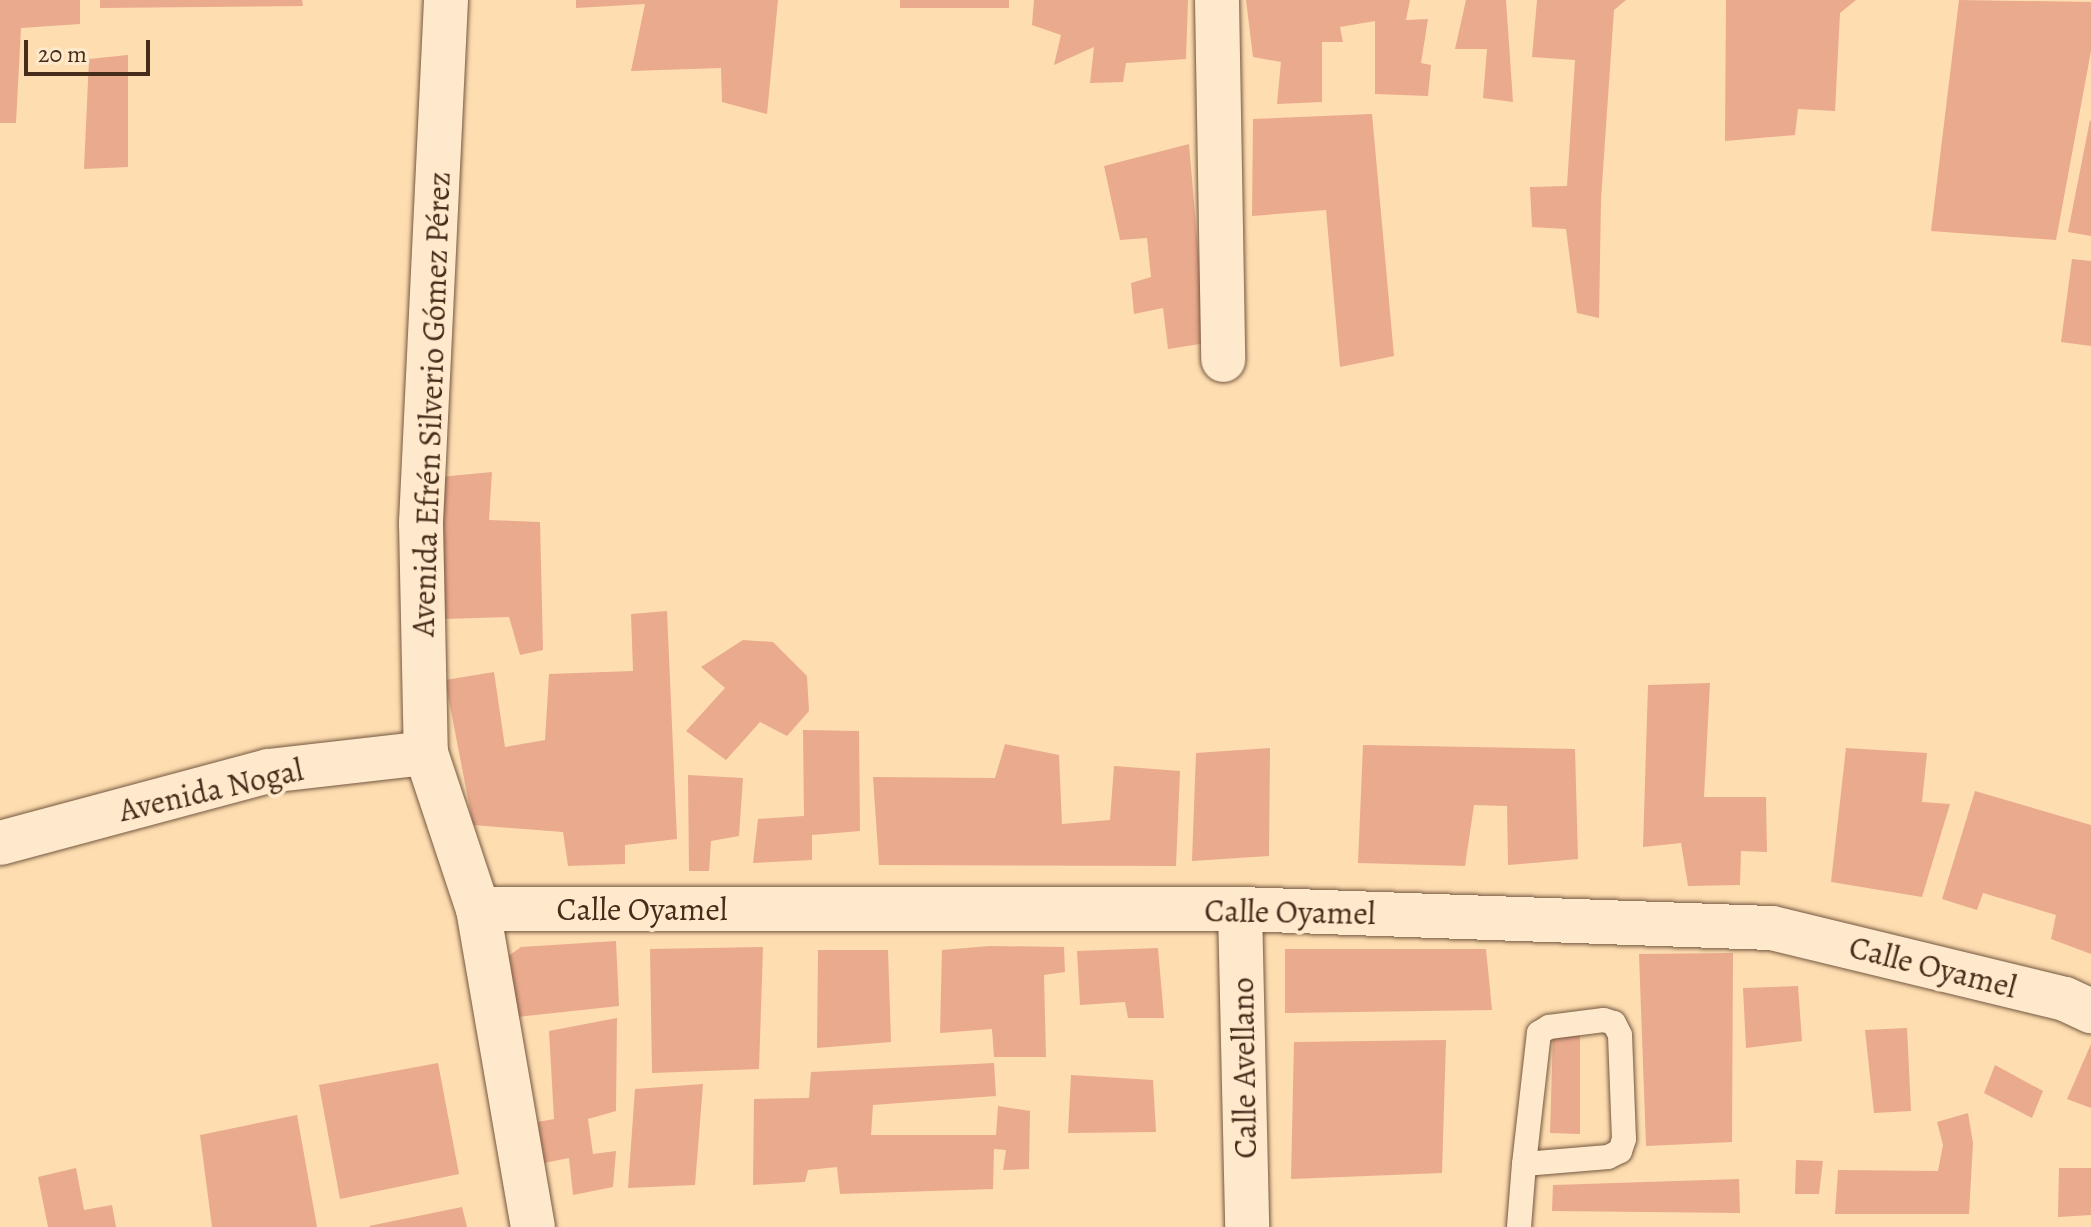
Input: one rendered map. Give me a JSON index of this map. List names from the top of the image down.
{
  "streets": {
    "street": [
      "Avenida Efrén Silverio Gómez Pérez",
      "Avenida Nogal",
      "Calle Oyamel",
      "Calle Avellano"
    ]
  },
  "crossings": [
    ["Avenida Efrén Silverio Gómez Pérez", "Avenida Nogal"],
    ["Avenida Efrén Silverio Gómez Pérez", "Calle Oyamel"],
    ["Calle Oyamel", "Calle Avellano"]
  ],
  "scale_bar": "20 m"
}
